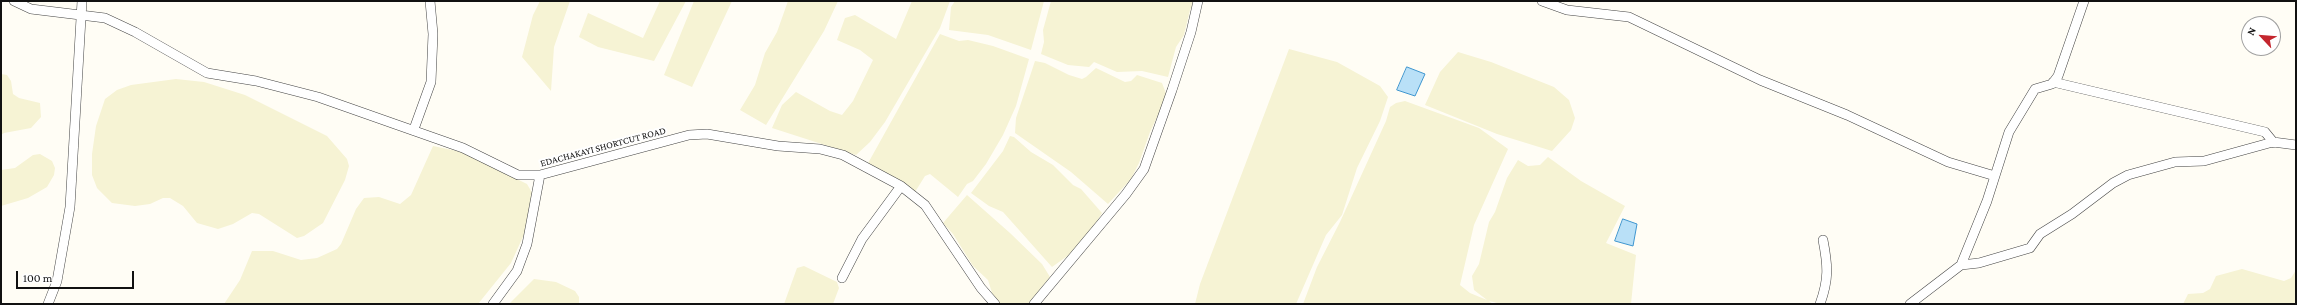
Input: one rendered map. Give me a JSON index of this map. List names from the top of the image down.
{
  "streets": {
    "street": ["EDACHAKAYI SHORTCUT ROAD"]
  },
  "scale_bar": "100 m",
  "north": "top left"
}
